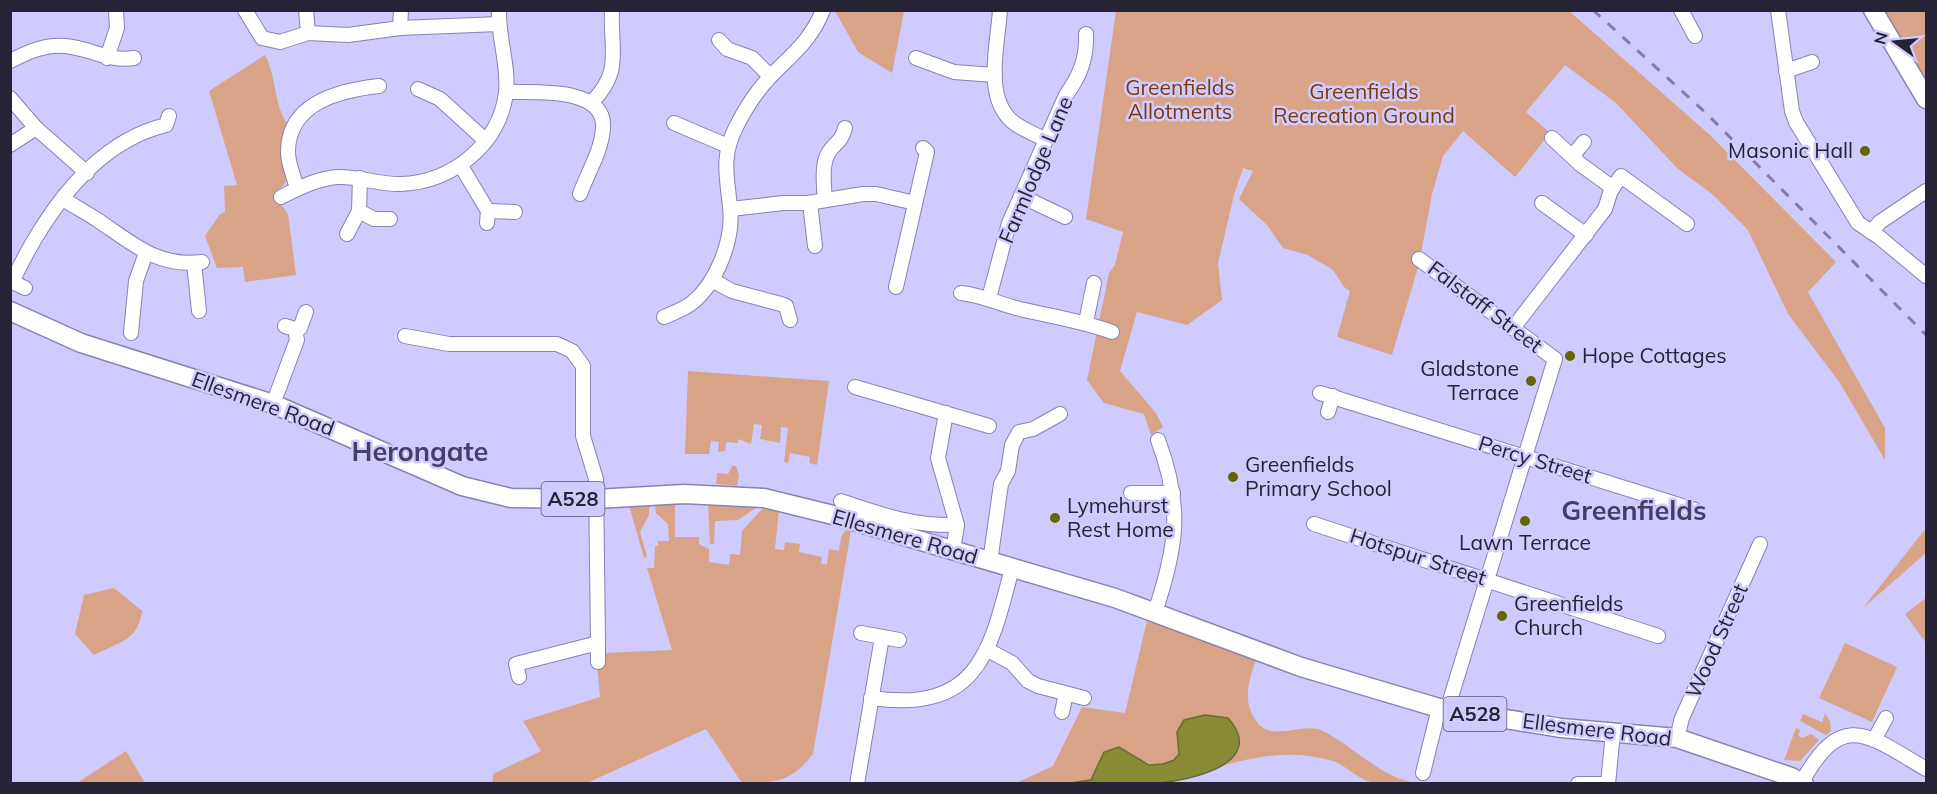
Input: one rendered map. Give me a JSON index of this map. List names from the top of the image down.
{
  "streets": {
    "main road": ["Ellesmere Road", "A528"],
    "street": [
      "Farmlodge Lane",
      "Falstaff Street",
      "Percy Street",
      "Hotspur Street",
      "Wood Street"
    ]
  },
  "crossings": [
    ["Falstaff Street", "Percy Street"],
    ["Ellesmere Road", "Wood Street"]
  ],
  "districts": ["Herongate", "Greenfields"],
  "parks": ["Greenfields Allotments", "Greenfields Recreation Ground"],
  "places": [
    "Masonic Hall",
    "Hope Cottages",
    "Gladstone Terrace",
    "Greenfields Primary School",
    "Lymehurst Rest Home",
    "Lawn Terrace",
    "Greenfields Church"
  ],
  "north": "left"
}
